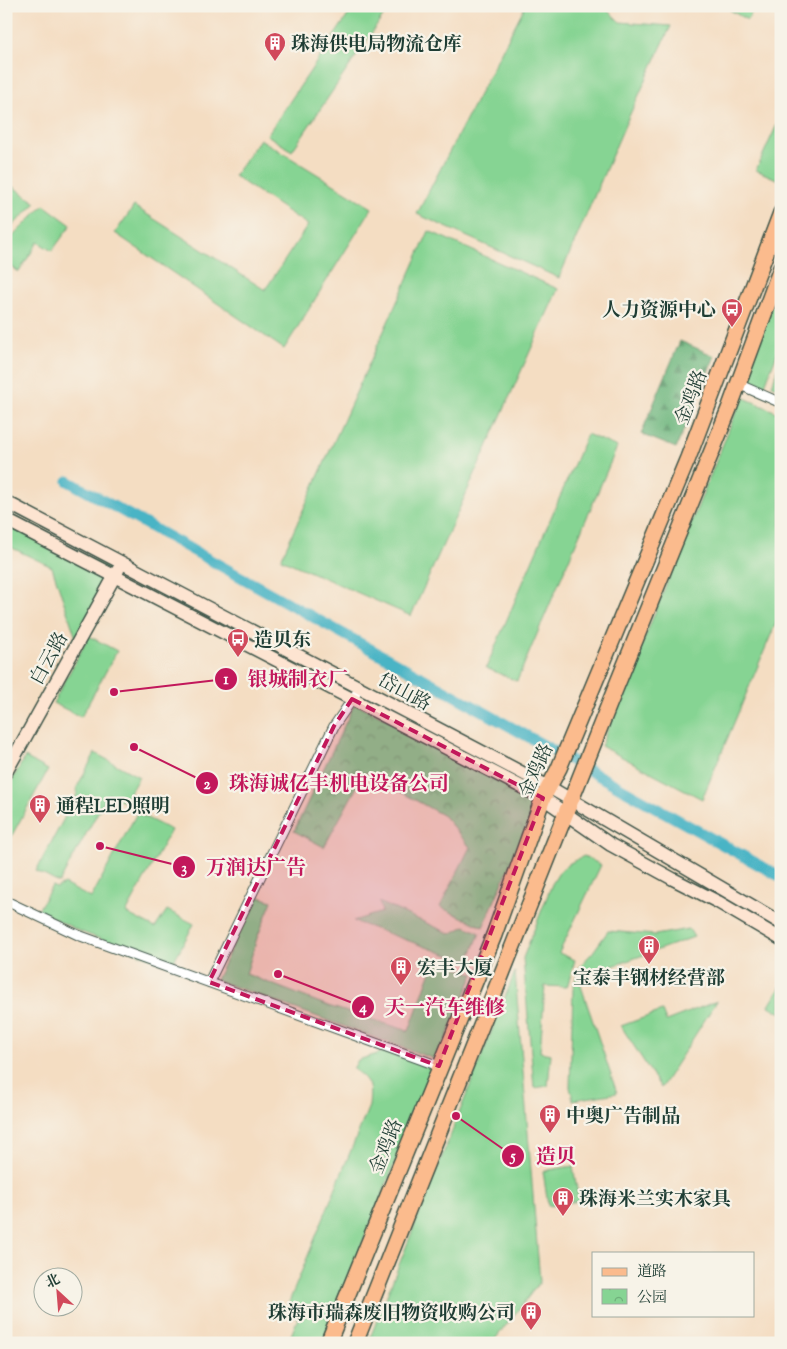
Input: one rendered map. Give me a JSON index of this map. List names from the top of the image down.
{
  "streets": {
    "main road": ["金鸡路"],
    "street": ["白云路", "岱山路"]
  },
  "crossings": [
    ["金鸡路", "岱山路"],
    ["白云路", "岱山路"]
  ],
  "places": {
    "building": [
      "珠海供电局物流仓库",
      "通程LED照明",
      "宝泰丰钢材经营部",
      "宏丰大厦",
      "中奥广告制品",
      "珠海米兰实木家具",
      "珠海市瑞森废旧物资收购公司"
    ],
    "bus stop": ["人力资源中心", "造贝东"],
    "other": [
      "银城制衣厂",
      "珠海诚亿丰机电设备公司",
      "万润达广告",
      "天一汽车维修",
      "造贝"
    ]
  },
  "legend": ["道路", "公园"],
  "north": "top left"
}
